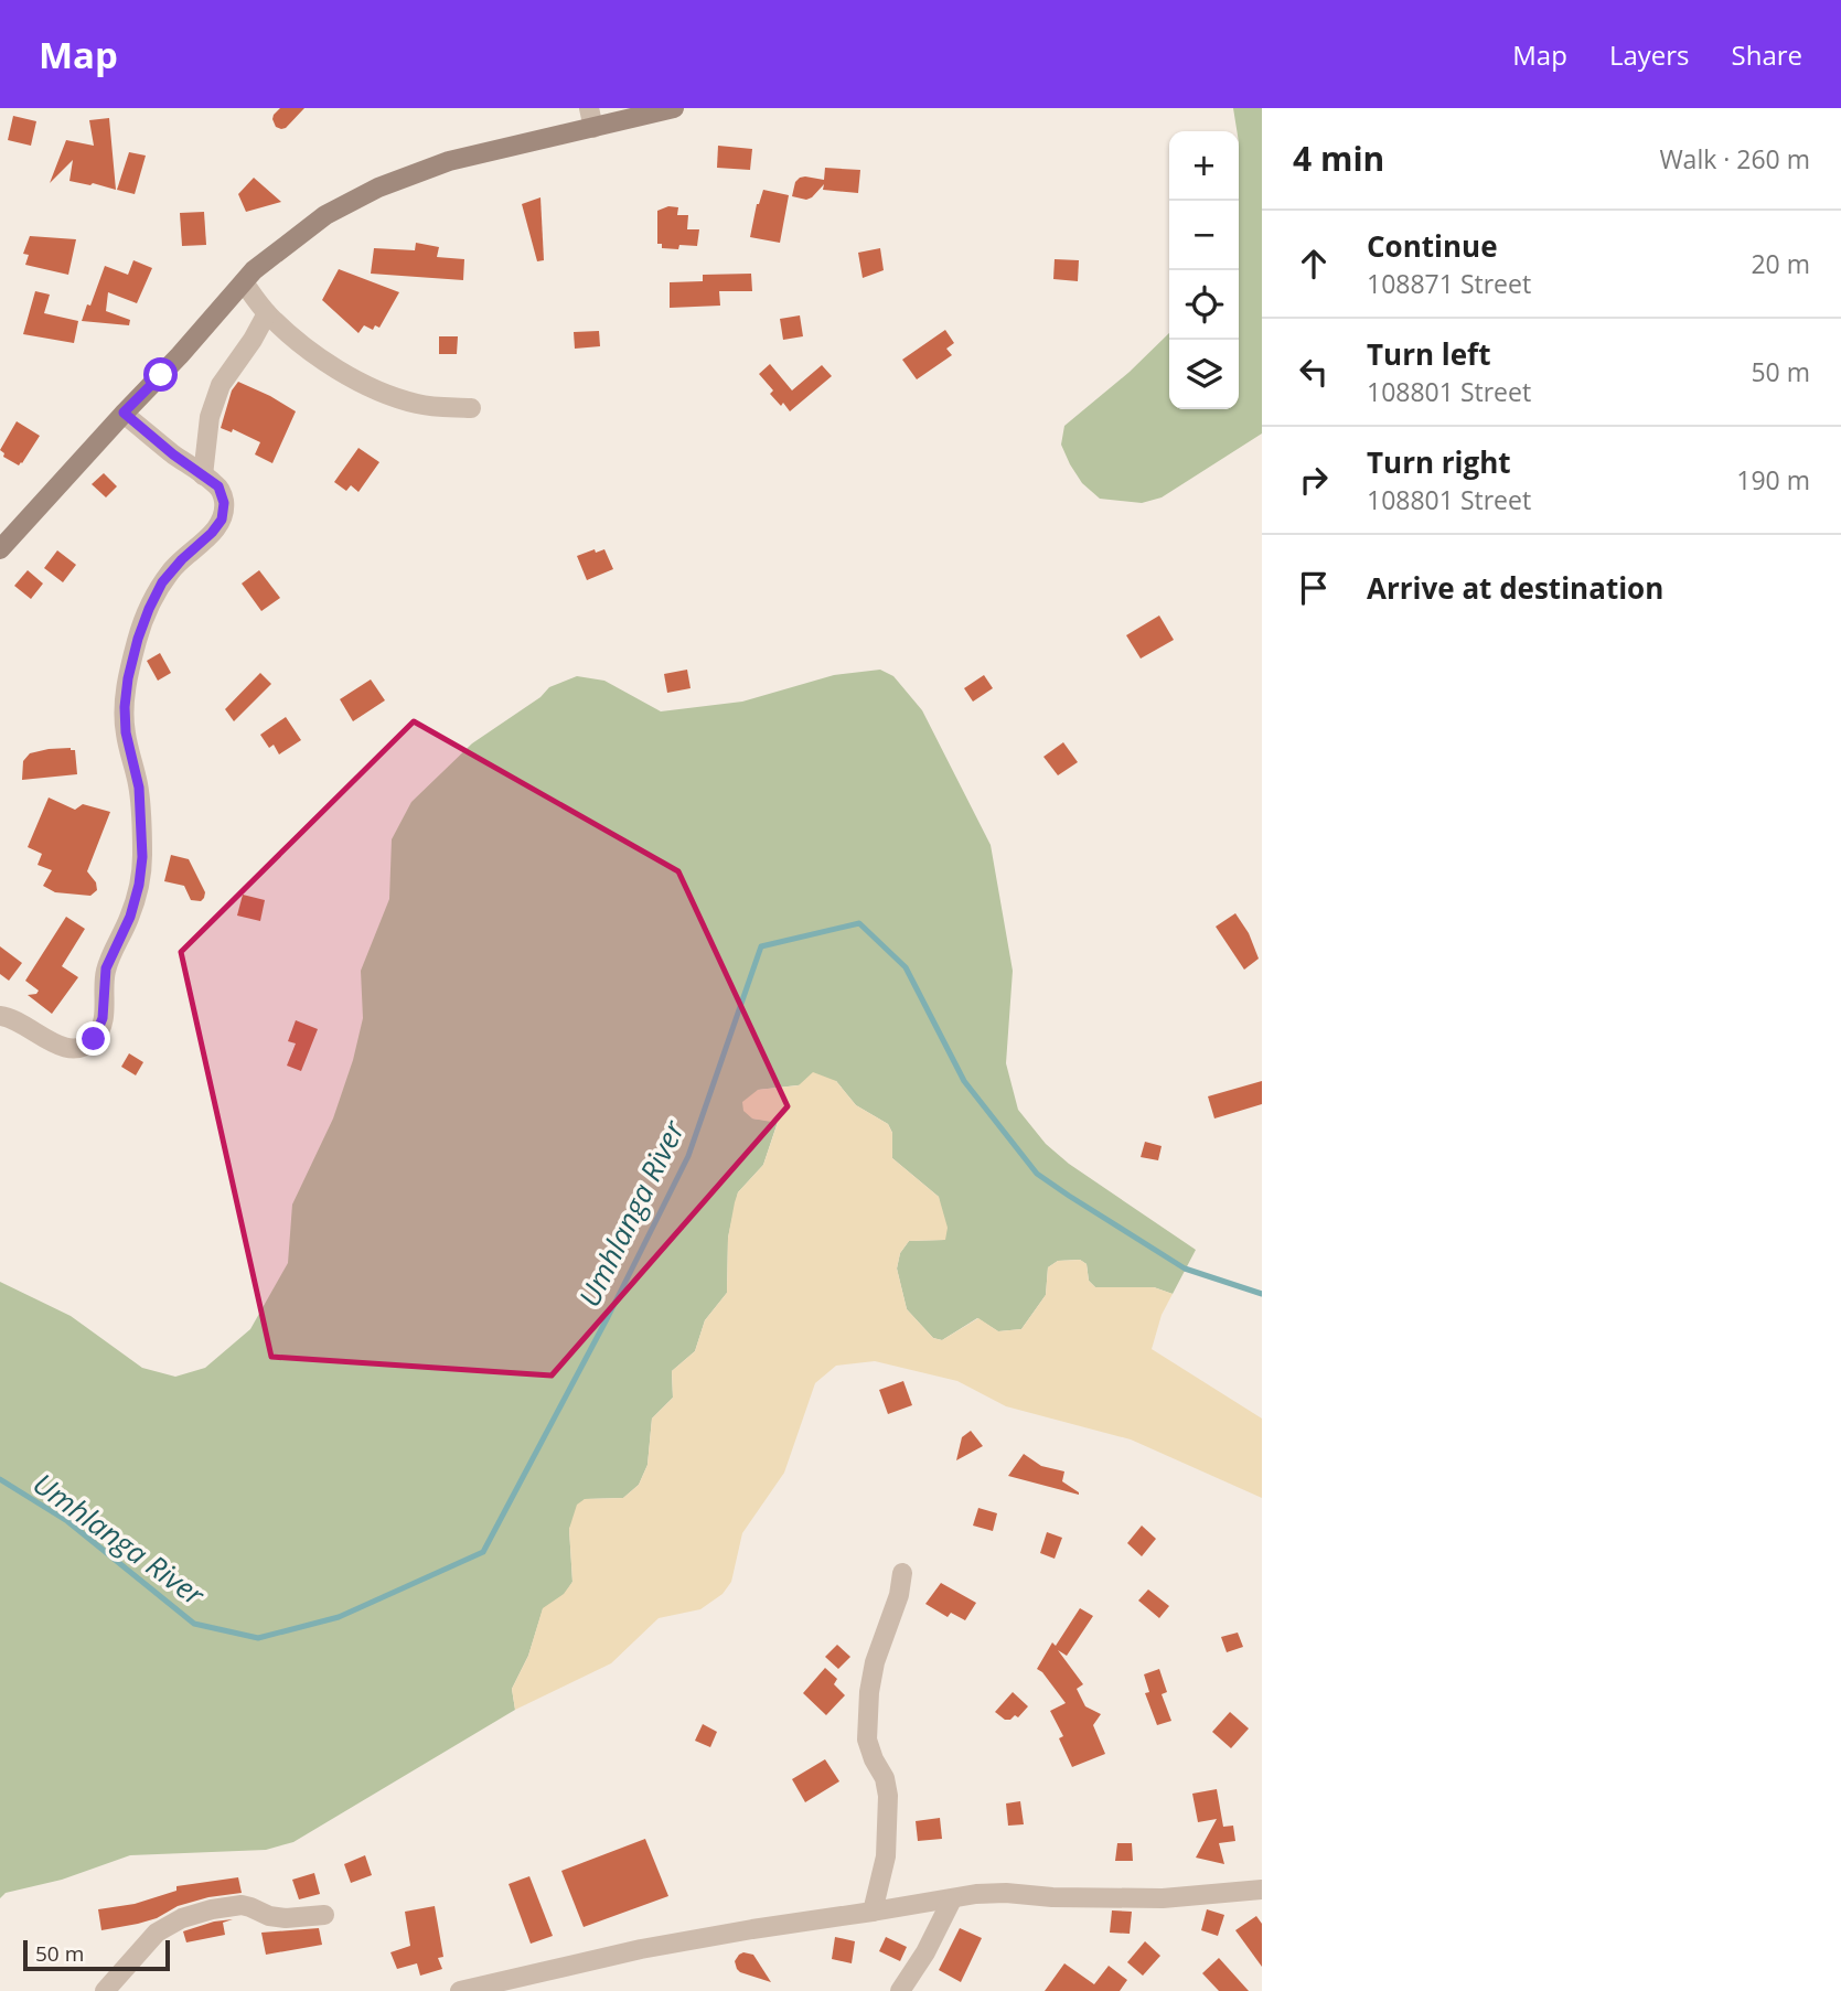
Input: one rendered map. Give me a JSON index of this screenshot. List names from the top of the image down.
{
  "water": ["Umhlanga River"],
  "scale_bar": "50 m",
  "page": {
    "header": "Map",
    "nav": ["Map", "Layers", "Share"],
    "heading": ["4 min", "Walk · 260 m"],
    "map_buttons": ["+", "−"],
    "list": [
      ["Continue", "108871 Street", "20 m"],
      ["Turn left", "108801 Street", "50 m"],
      ["Turn right", "108801 Street", "190 m"],
      "Arrive at destination"
    ],
    "scale": "50 m"
  }
}
